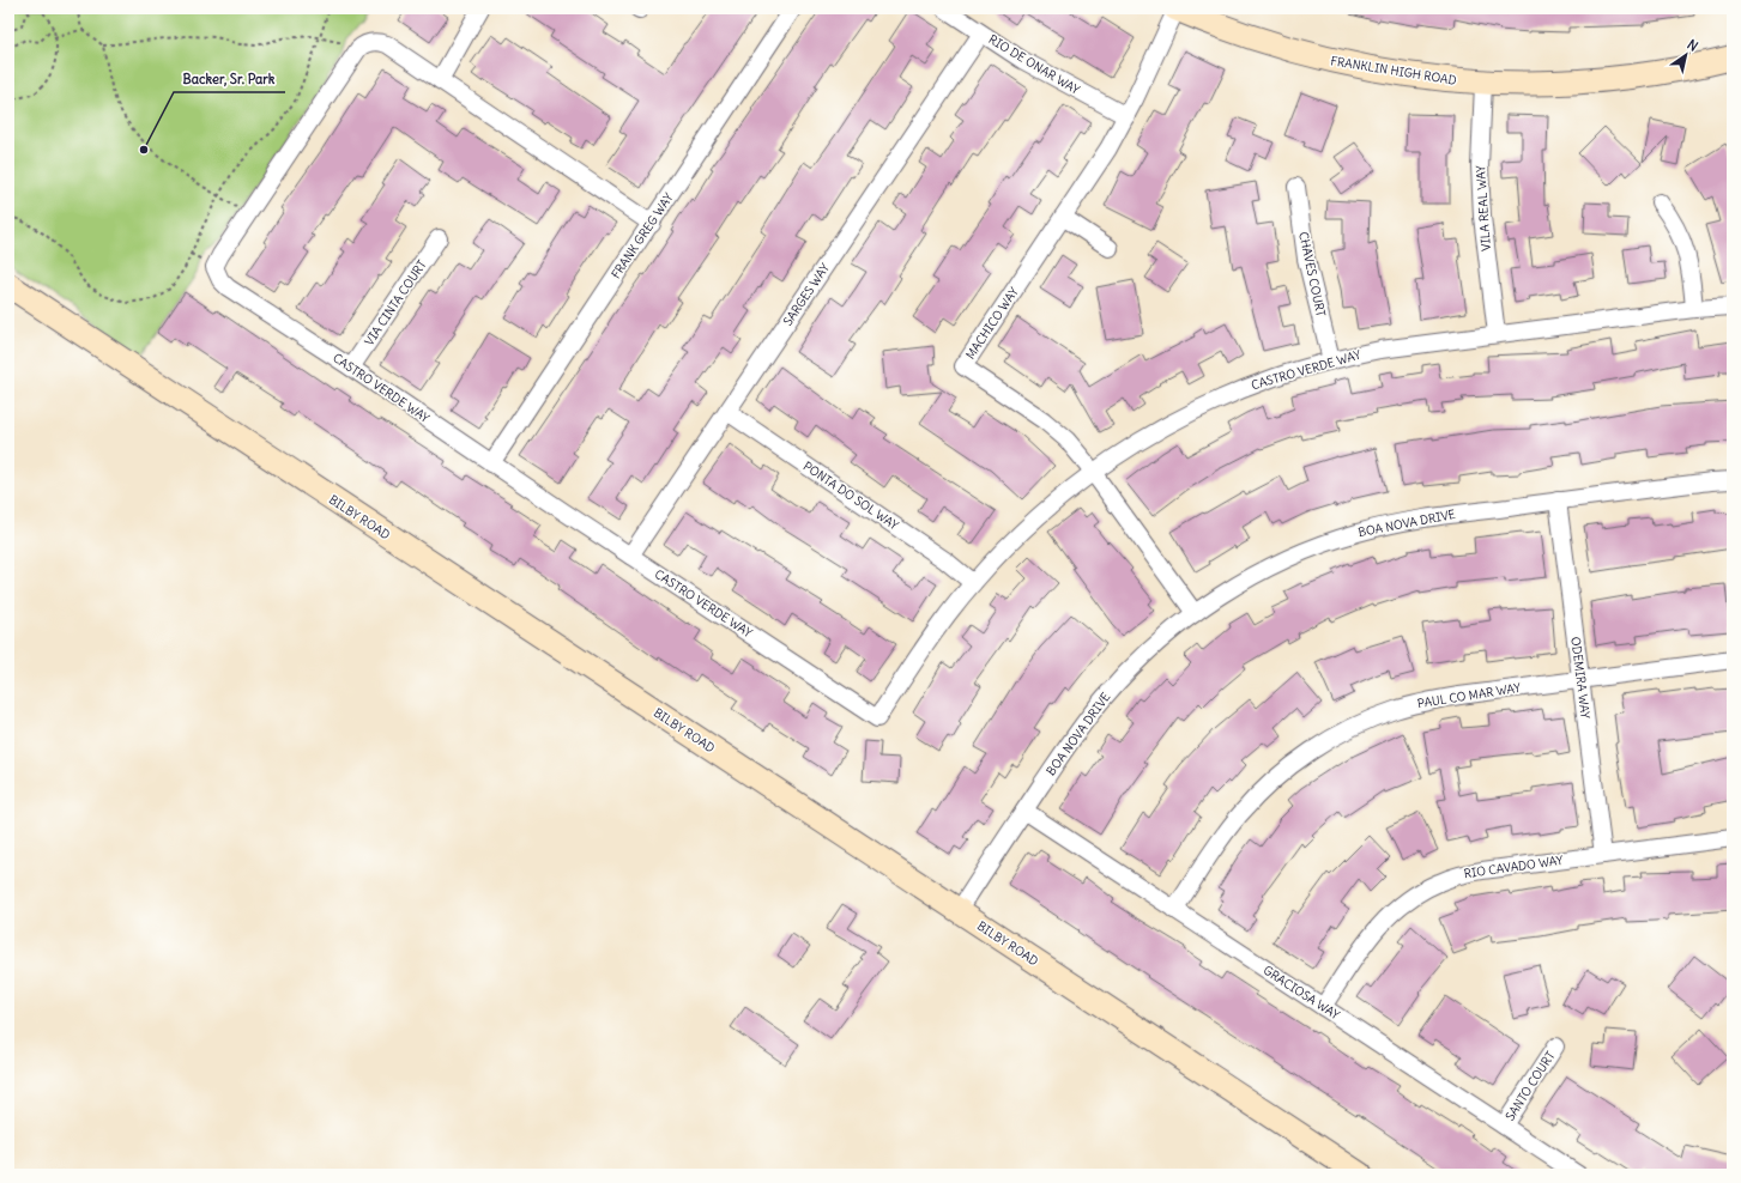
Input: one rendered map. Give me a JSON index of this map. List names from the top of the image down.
{
  "streets": {
    "main road": ["FRANKLIN HIGH ROAD", "BILBY ROAD"],
    "street": [
      "RIO DE ONAR WAY",
      "VILA REAL WAY",
      "FRANK GREG WAY",
      "CHAVES COURT",
      "SARGES WAY",
      "VIA CINTA COURT",
      "MACHICO WAY",
      "CASTRO VERDE WAY",
      "PONTA DO SOL WAY",
      "BOA NOVA DRIVE",
      "ODEMIRA WAY",
      "PAUL CO MAR WAY",
      "RIO CAVADO WAY",
      "GRACIOSA WAY",
      "SANTO COURT"
    ]
  },
  "crossings": [
    ["RIO DE ONAR WAY", "SARGES WAY"],
    ["RIO DE ONAR WAY", "MACHICO WAY"],
    ["FRANKLIN HIGH ROAD", "VILA REAL WAY"],
    ["FRANKLIN HIGH ROAD", "MACHICO WAY"],
    ["VILA REAL WAY", "CASTRO VERDE WAY"],
    ["FRANK GREG WAY", "CASTRO VERDE WAY"],
    ["CHAVES COURT", "CASTRO VERDE WAY"],
    ["SARGES WAY", "CASTRO VERDE WAY"],
    ["SARGES WAY", "PONTA DO SOL WAY"],
    ["VIA CINTA COURT", "CASTRO VERDE WAY"],
    ["MACHICO WAY", "CASTRO VERDE WAY"],
    ["MACHICO WAY", "BOA NOVA DRIVE"],
    ["CASTRO VERDE WAY", "PONTA DO SOL WAY"],
    ["BILBY ROAD", "BOA NOVA DRIVE"],
    ["BOA NOVA DRIVE", "ODEMIRA WAY"],
    ["BOA NOVA DRIVE", "GRACIOSA WAY"],
    ["ODEMIRA WAY", "PAUL CO MAR WAY"],
    ["ODEMIRA WAY", "RIO CAVADO WAY"],
    ["PAUL CO MAR WAY", "GRACIOSA WAY"],
    ["RIO CAVADO WAY", "GRACIOSA WAY"],
    ["GRACIOSA WAY", "SANTO COURT"]
  ],
  "places": ["Backer, Sr. Park"],
  "north": "top right"
}
